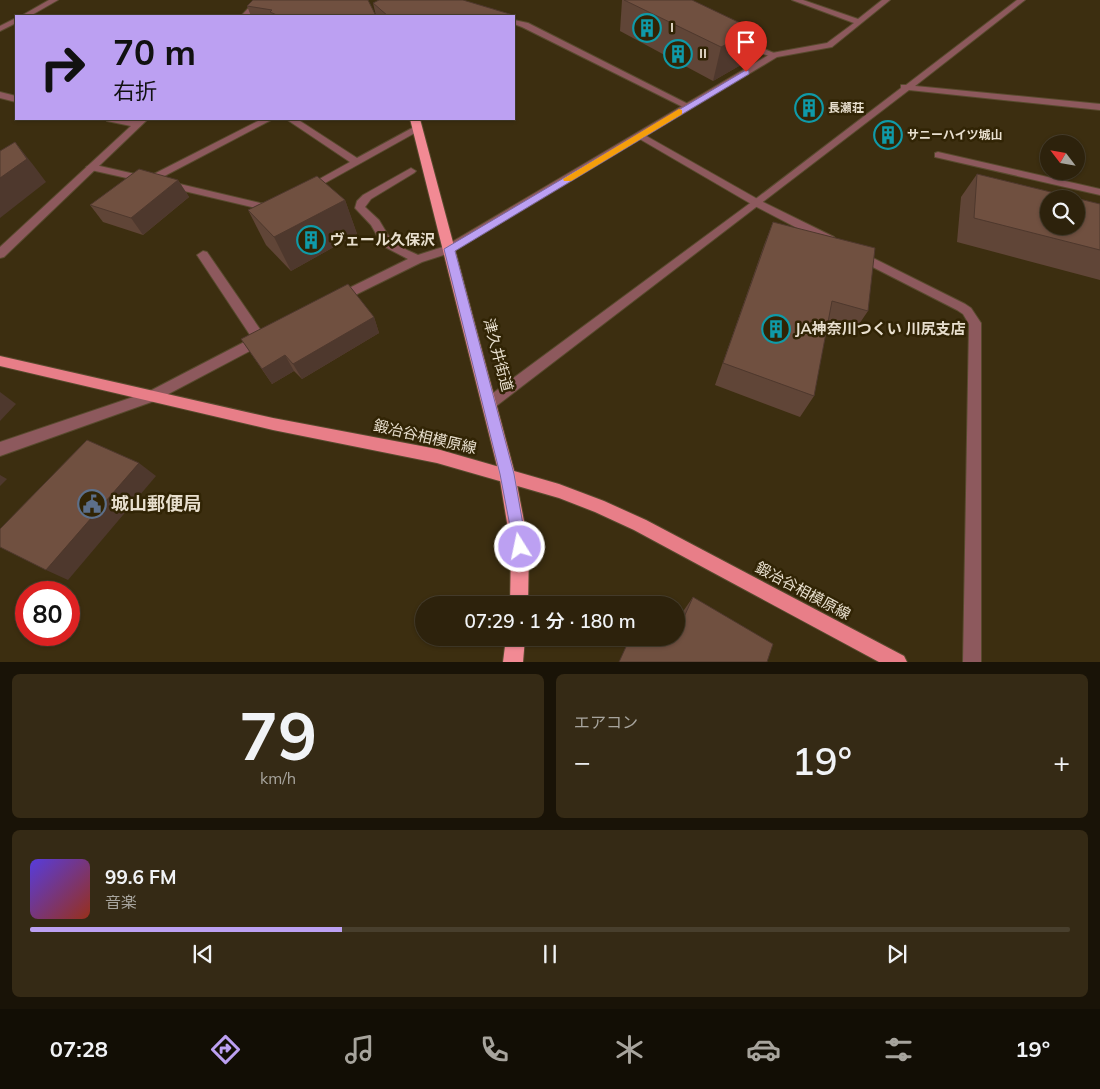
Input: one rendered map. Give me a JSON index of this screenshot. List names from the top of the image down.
{
  "streets": {
    "highway": ["津久井街道"],
    "main road": ["鍛冶谷相模原線"]
  },
  "crossings": [
    ["津久井街道", "鍛冶谷相模原線"]
  ],
  "places": {
    "building": [
      "Ⅰ",
      "Ⅱ",
      "長瀬荘",
      "サニーハイツ城山",
      "ヴェール久保沢",
      "JA神奈川つくい 川尻支店"
    ],
    "public building": ["城山郵便局"]
  },
  "north": "top left",
  "page": {
    "turn": ["70 m", "右折"],
    "limit": "80",
    "trip": "07:29 · 1 分 · 180 m",
    "tile": [
      ["79", "km/h"],
      "エアコン"
    ],
    "heat": ["−", "19°", "+"],
    "song": ["99.6 FM", "音楽"],
    "tabs": ["07:28", "19°"]
  }
}
